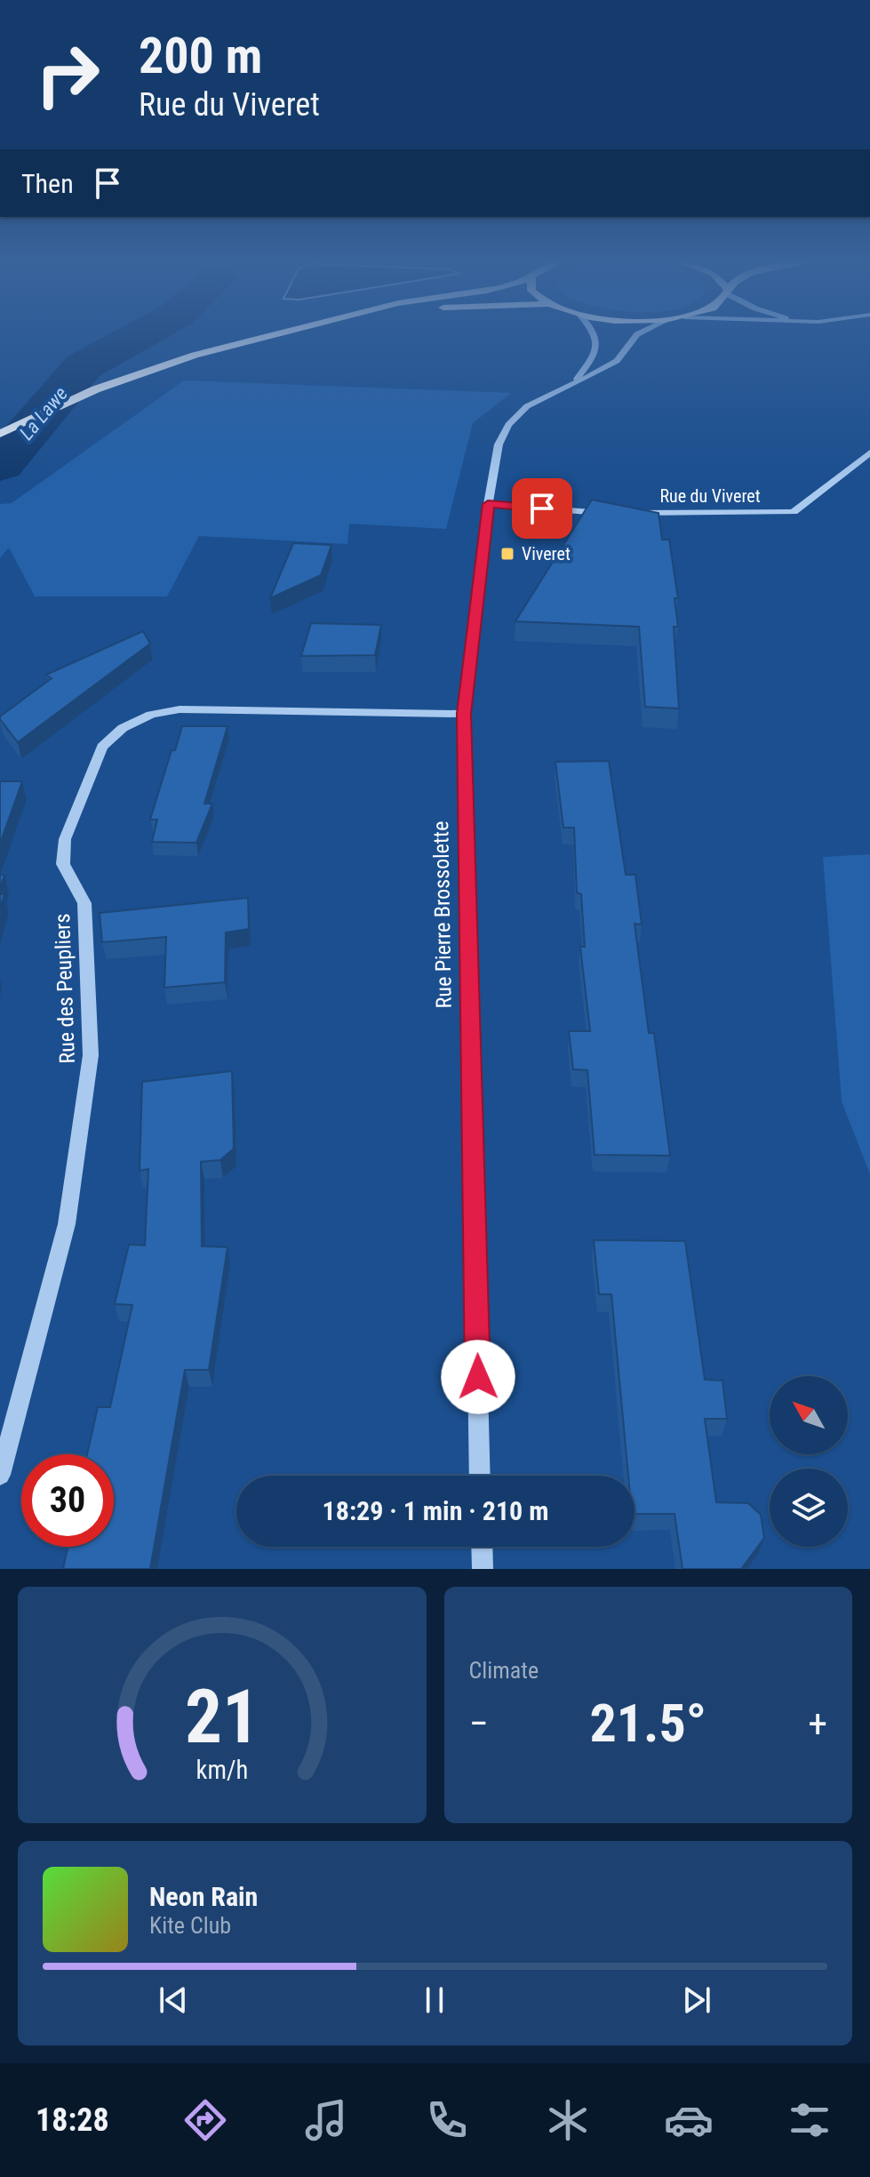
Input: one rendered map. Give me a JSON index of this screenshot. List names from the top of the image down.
{
  "streets": {
    "street": ["Rue du Viveret", "Rue Pierre Brossolette", "Rue des Peupliers"]
  },
  "crossings": [
    ["Rue Pierre Brossolette", "Rue des Peupliers"]
  ],
  "water": ["La Lawe"],
  "places": {
    "transit": ["Viveret"]
  },
  "north": "top left",
  "page": {
    "turn": ["200 m", "Rue du Viveret"],
    "then": "Then",
    "limit": "30",
    "trip": "18:29 · 1 min · 210 m",
    "tile": "Climate",
    "heat": ["−", "21.5°", "+"],
    "song": ["Neon Rain", "Kite Club"],
    "tabs": "18:28",
    "gauge": ["21", "km/h"]
  }
}
